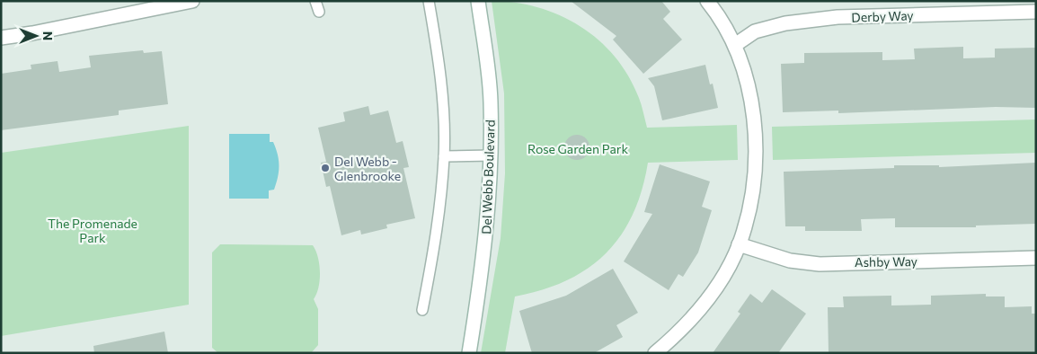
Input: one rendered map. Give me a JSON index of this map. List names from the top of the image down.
{
  "streets": {
    "street": ["Derby Way", "Del Webb Boulevard", "Ashby Way"]
  },
  "parks": ["Rose Garden Park", "The Promenade Park"],
  "places": ["Del Webb - Glenbrooke"],
  "north": "right"
}
